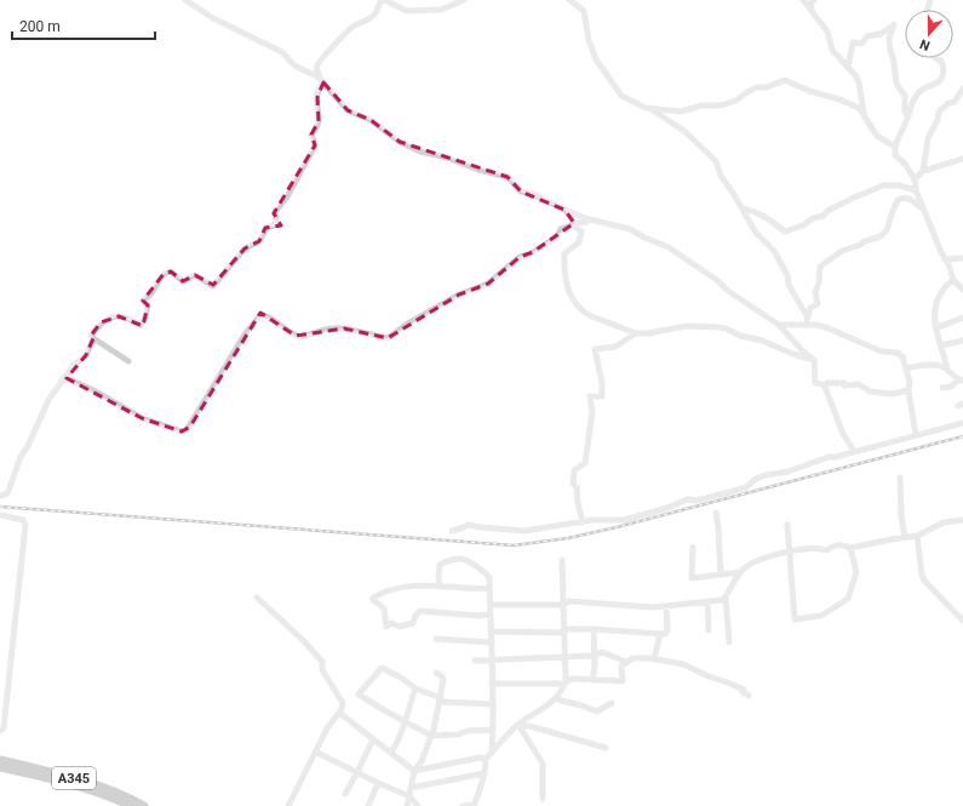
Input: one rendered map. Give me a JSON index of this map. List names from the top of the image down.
{
  "streets": {
    "highway": ["A345"]
  },
  "scale_bar": "200 m",
  "north": "bottom"
}
